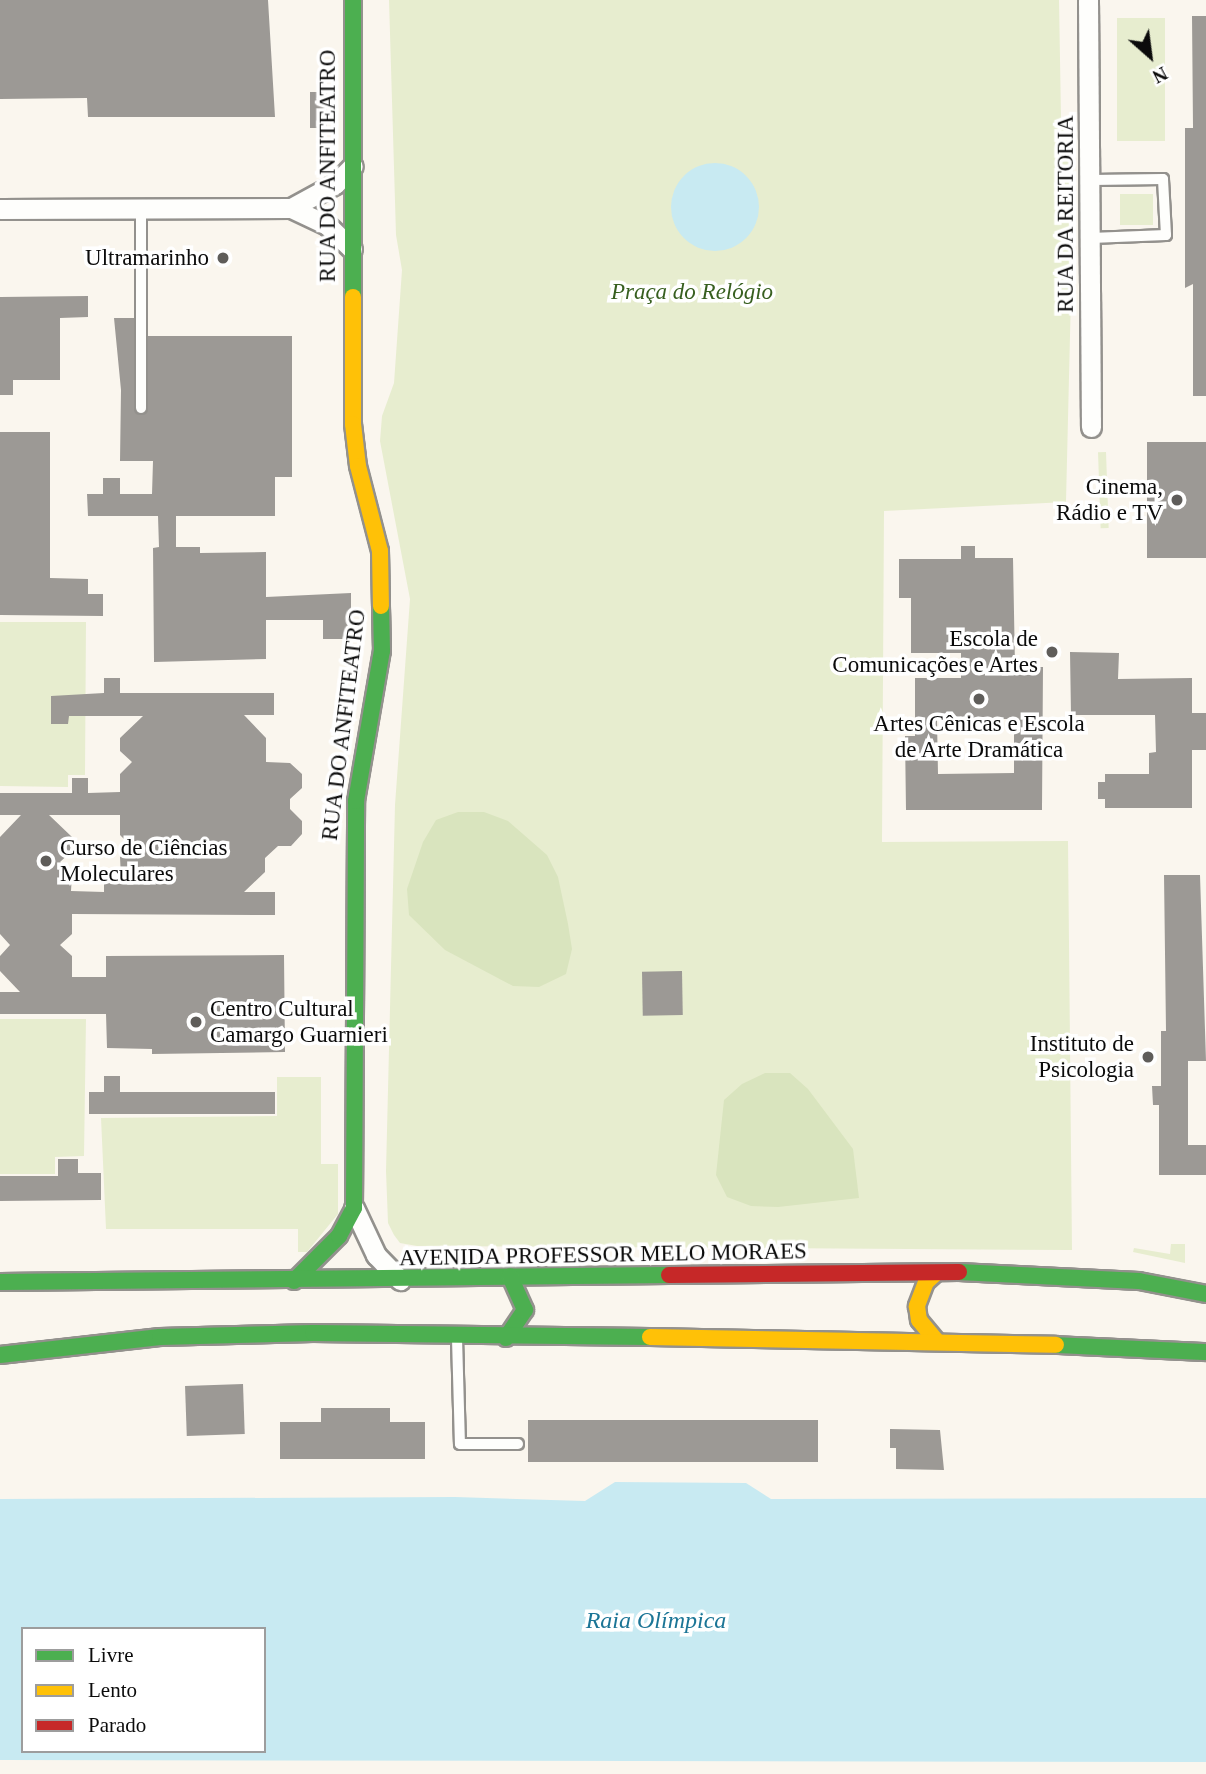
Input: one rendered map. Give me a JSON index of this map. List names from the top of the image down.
{
  "streets": {
    "street": ["RUA DO ANFITEATRO", "RUA DA REITORIA", "AVENIDA PROFESSOR MELO MORAES"]
  },
  "crossings": [
    ["RUA DO ANFITEATRO", "AVENIDA PROFESSOR MELO MORAES"]
  ],
  "water": ["Raia Olímpica"],
  "parks": ["Praça do Relógio"],
  "places": [
    "Ultramarinho",
    "Cinema, Rádio e TV",
    "Escola de Comunicações e Artes",
    "Artes Cênicas e Escola de Arte Dramática",
    "Curso de Ciências Moleculares",
    "Centro Cultural Camargo Guarnieri",
    "Instituto de Psicologia"
  ],
  "legend": ["Livre", "Lento", "Parado"],
  "north": "bottom right"
}
